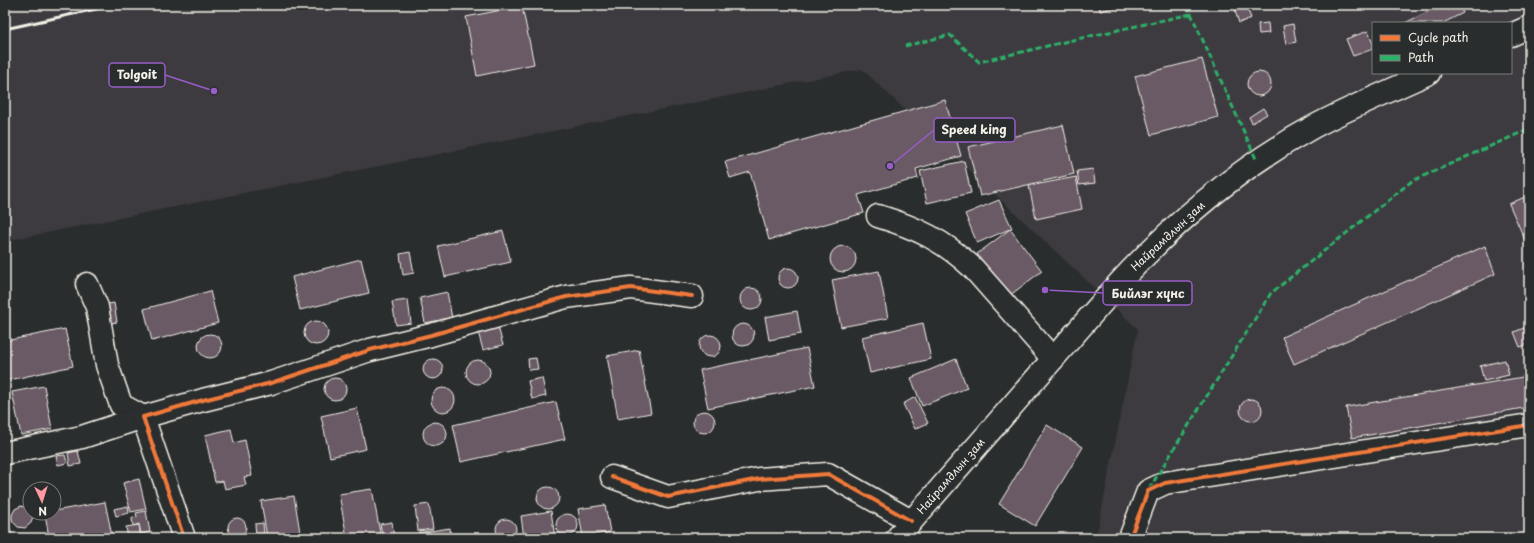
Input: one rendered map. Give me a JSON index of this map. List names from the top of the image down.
{
  "streets": {
    "street": ["Найрамдлын зам"]
  },
  "places": ["Tolgoit", "Speed king", "Бийлэг хүнс"],
  "legend": ["Cycle path", "Path"],
  "north": "bottom"
}
